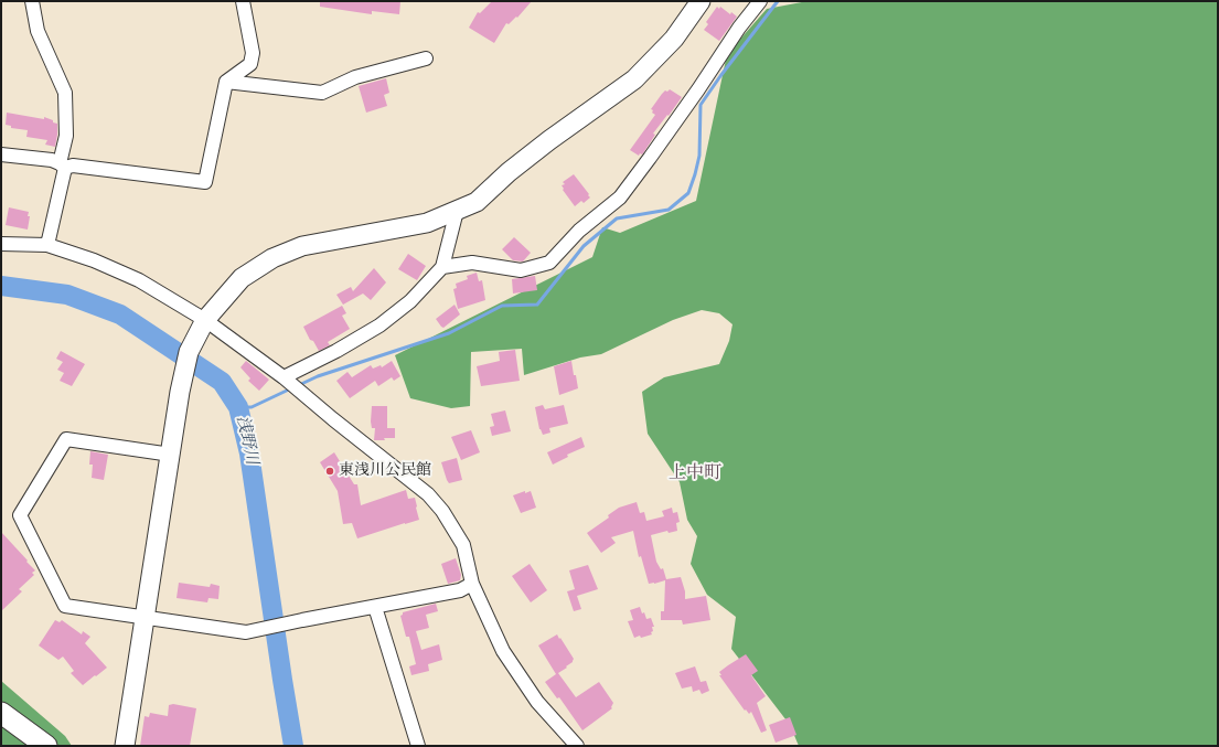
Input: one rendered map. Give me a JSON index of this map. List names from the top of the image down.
{
  "districts": ["上中町"],
  "water": ["浅野川"],
  "places": ["東浅川公民館"]
}
